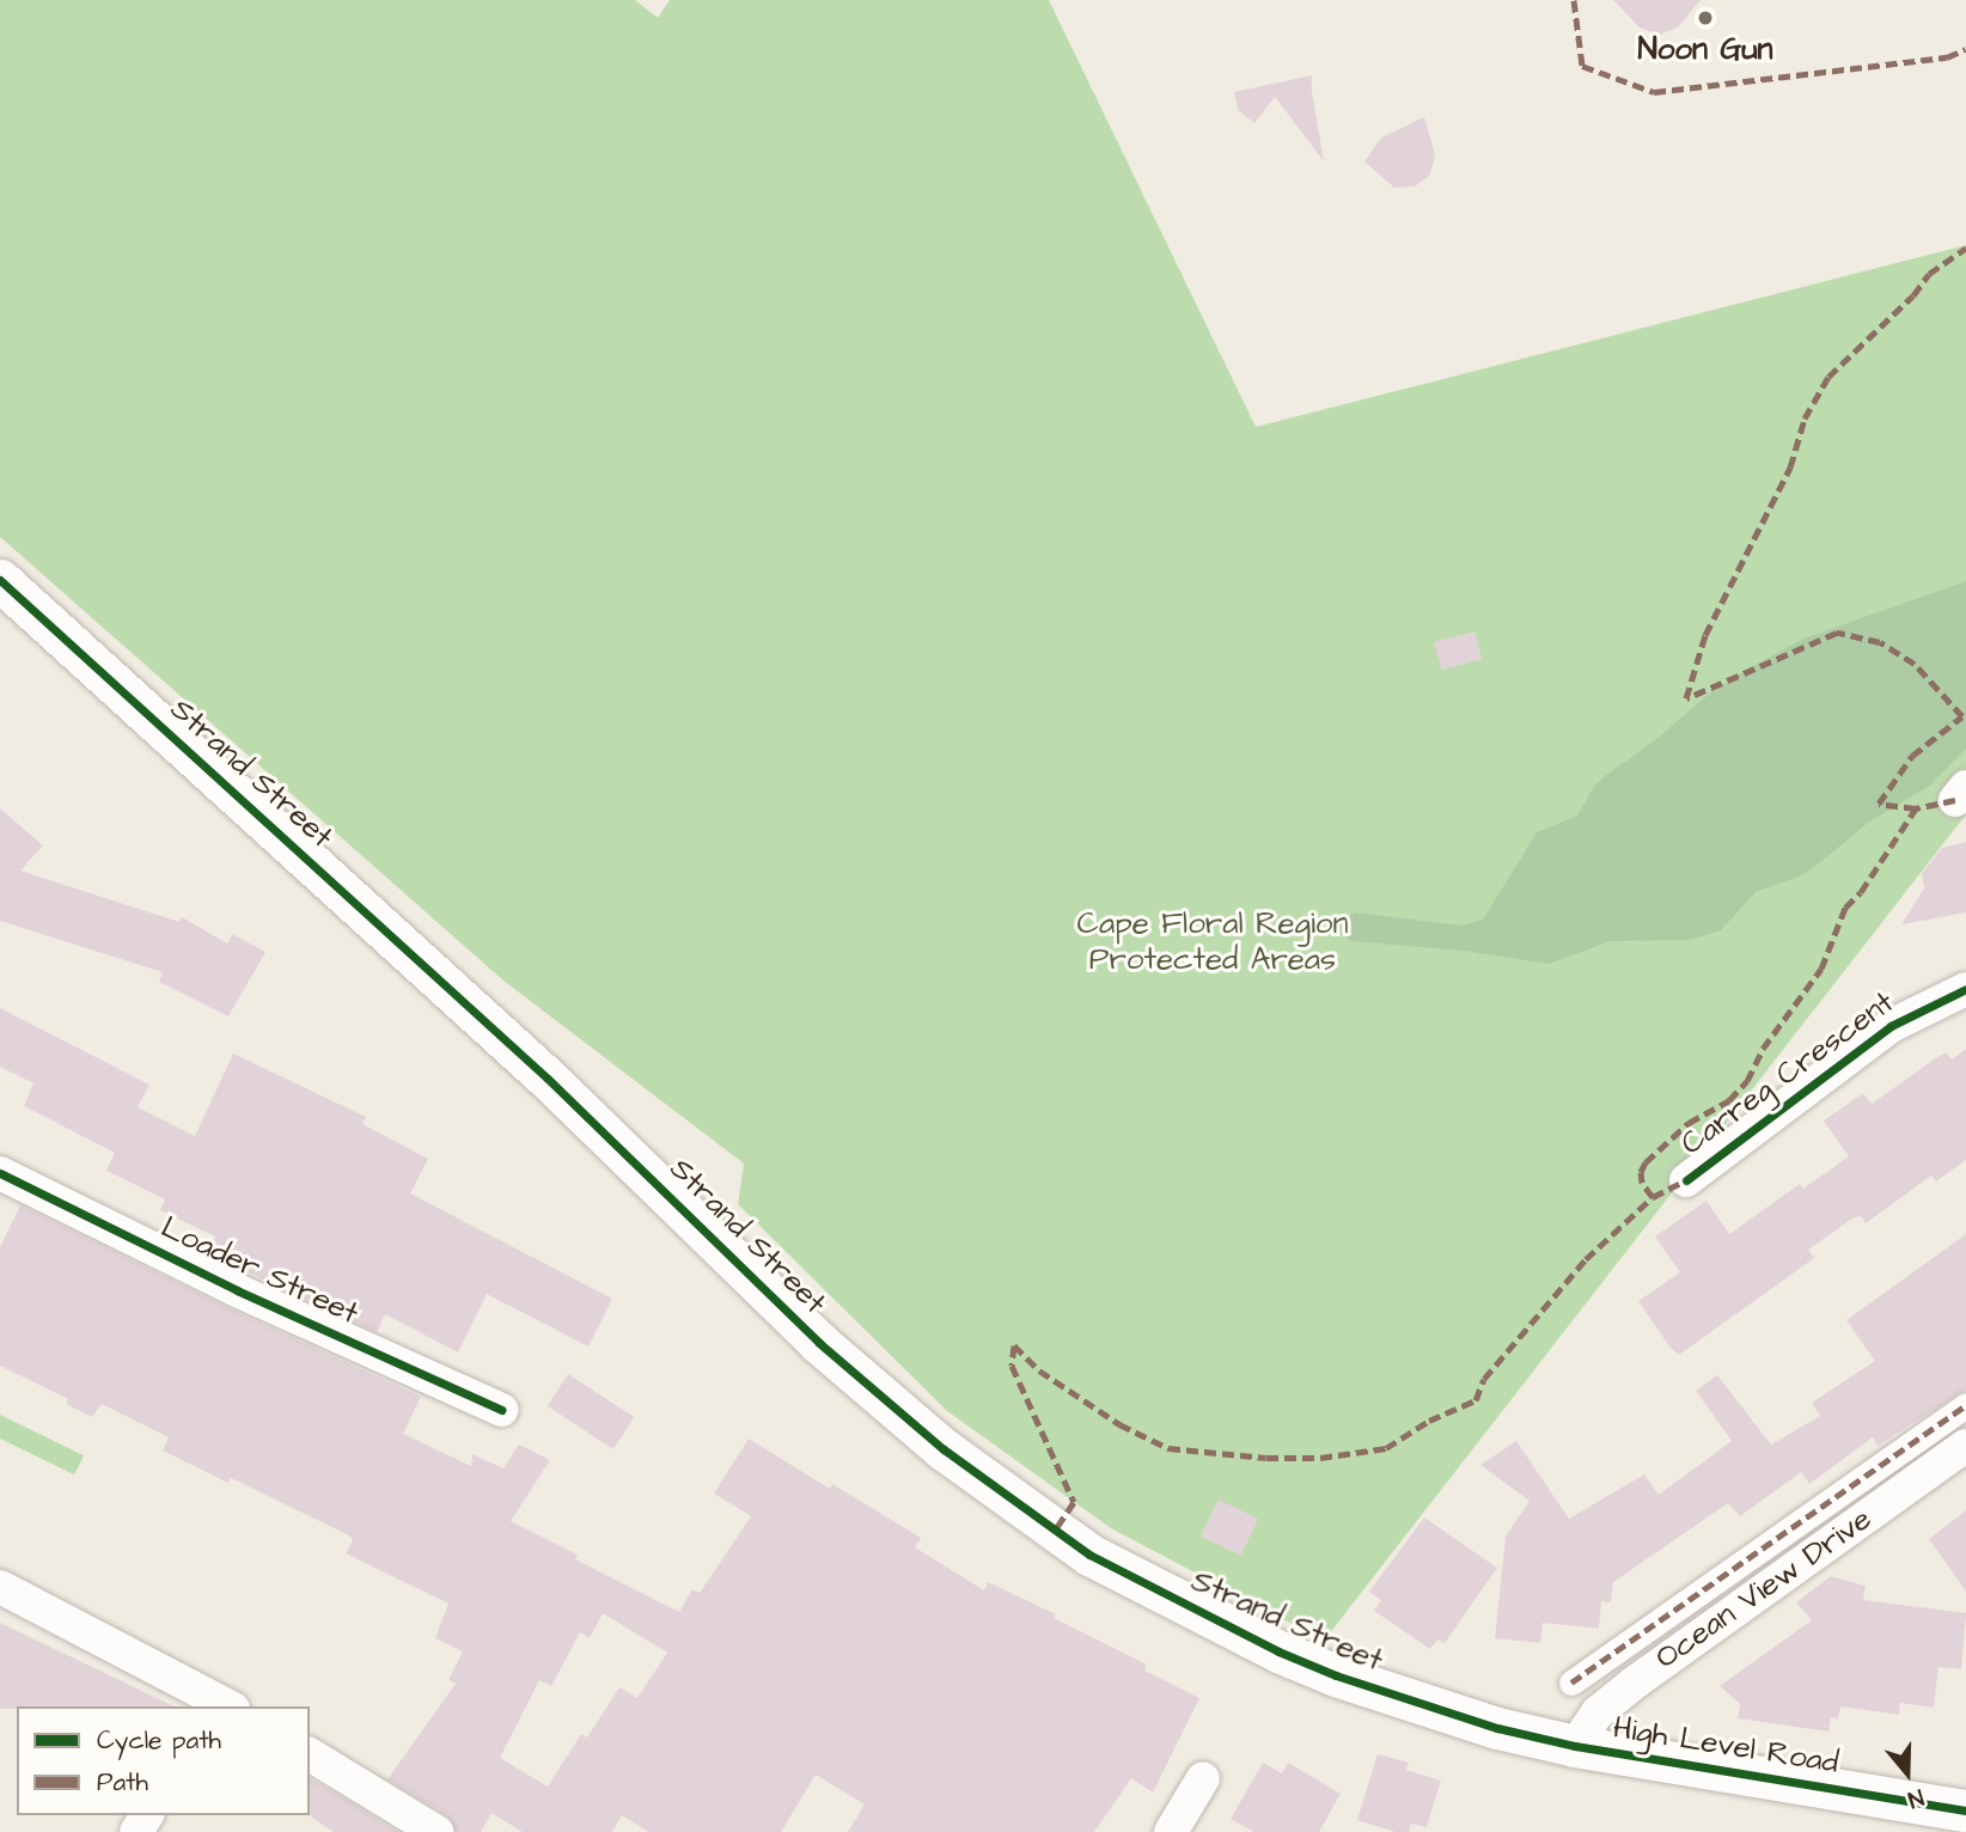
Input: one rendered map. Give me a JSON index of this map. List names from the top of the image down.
{
  "streets": {
    "street": [
      "Strand Street",
      "Carreg Crescent",
      "Loader Street",
      "Ocean View Drive",
      "High Level Road"
    ]
  },
  "crossings": [
    ["Strand Street", "Ocean View Drive"],
    ["Strand Street", "High Level Road"],
    ["Ocean View Drive", "High Level Road"]
  ],
  "parks": ["Cape Floral Region Protected Areas"],
  "places": ["Noon Gun"],
  "legend": ["Cycle path", "Path"],
  "north": "bottom"
}
